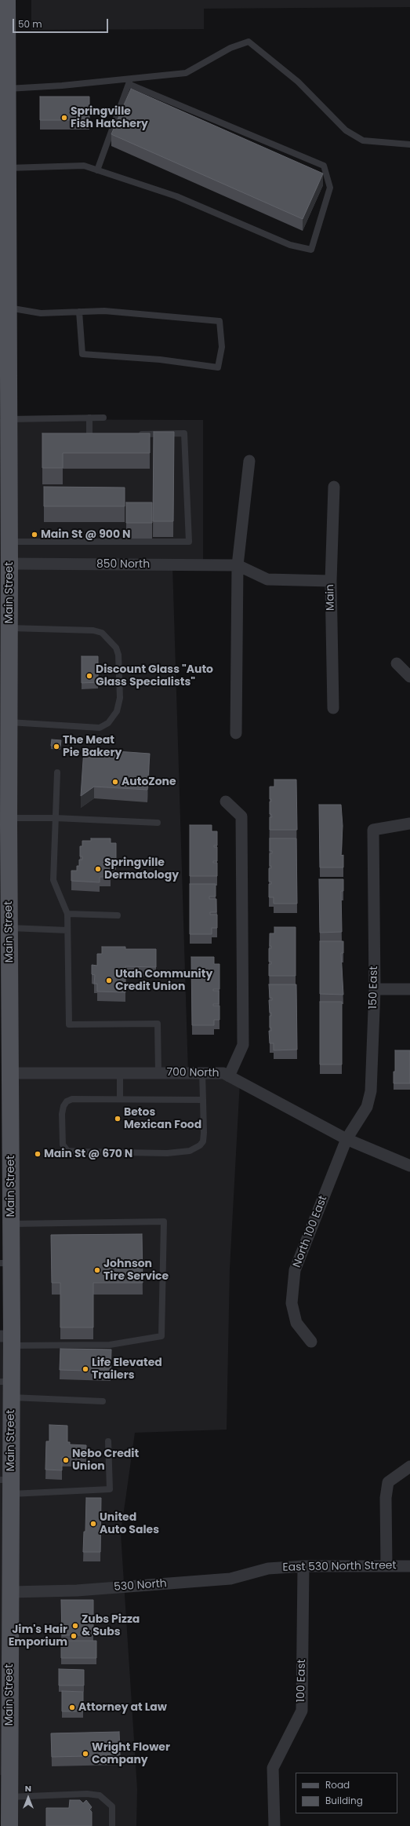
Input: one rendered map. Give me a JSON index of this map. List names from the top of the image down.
{
  "streets": {
    "main road": ["Main Street"],
    "street": [
      "850 North",
      "Main",
      "150 East",
      "700 North",
      "North 100 East",
      "East 530 North Street",
      "530 North",
      "100 East"
    ]
  },
  "crossings": [
    ["850 North", "Main Street"],
    ["Main Street", "700 North"],
    ["Main Street", "530 North"],
    ["150 East", "700 North"],
    ["150 East", "North 100 East"],
    ["700 North", "North 100 East"],
    ["East 530 North Street", "530 North"],
    ["East 530 North Street", "100 East"]
  ],
  "places": [
    "Springville Fish Hatchery",
    "Main St @ 900 N",
    "Discount Glass \"Auto Glass Specialists\"",
    "The Meat Pie Bakery",
    "AutoZone",
    "Springville Dermatology",
    "Utah Community Credit Union",
    "Betos Mexican Food",
    "Main St @ 670 N",
    "Johnson Tire Service",
    "Life Elevated Trailers",
    "Nebo Credit Union",
    "United Auto Sales",
    "Zubs Pizza & Subs",
    "Jim's Hair Emporium",
    "Attorney at Law",
    "Wright Flower Company"
  ],
  "legend": ["Road", "Building"],
  "scale_bar": "50 m",
  "north": "top"
}
